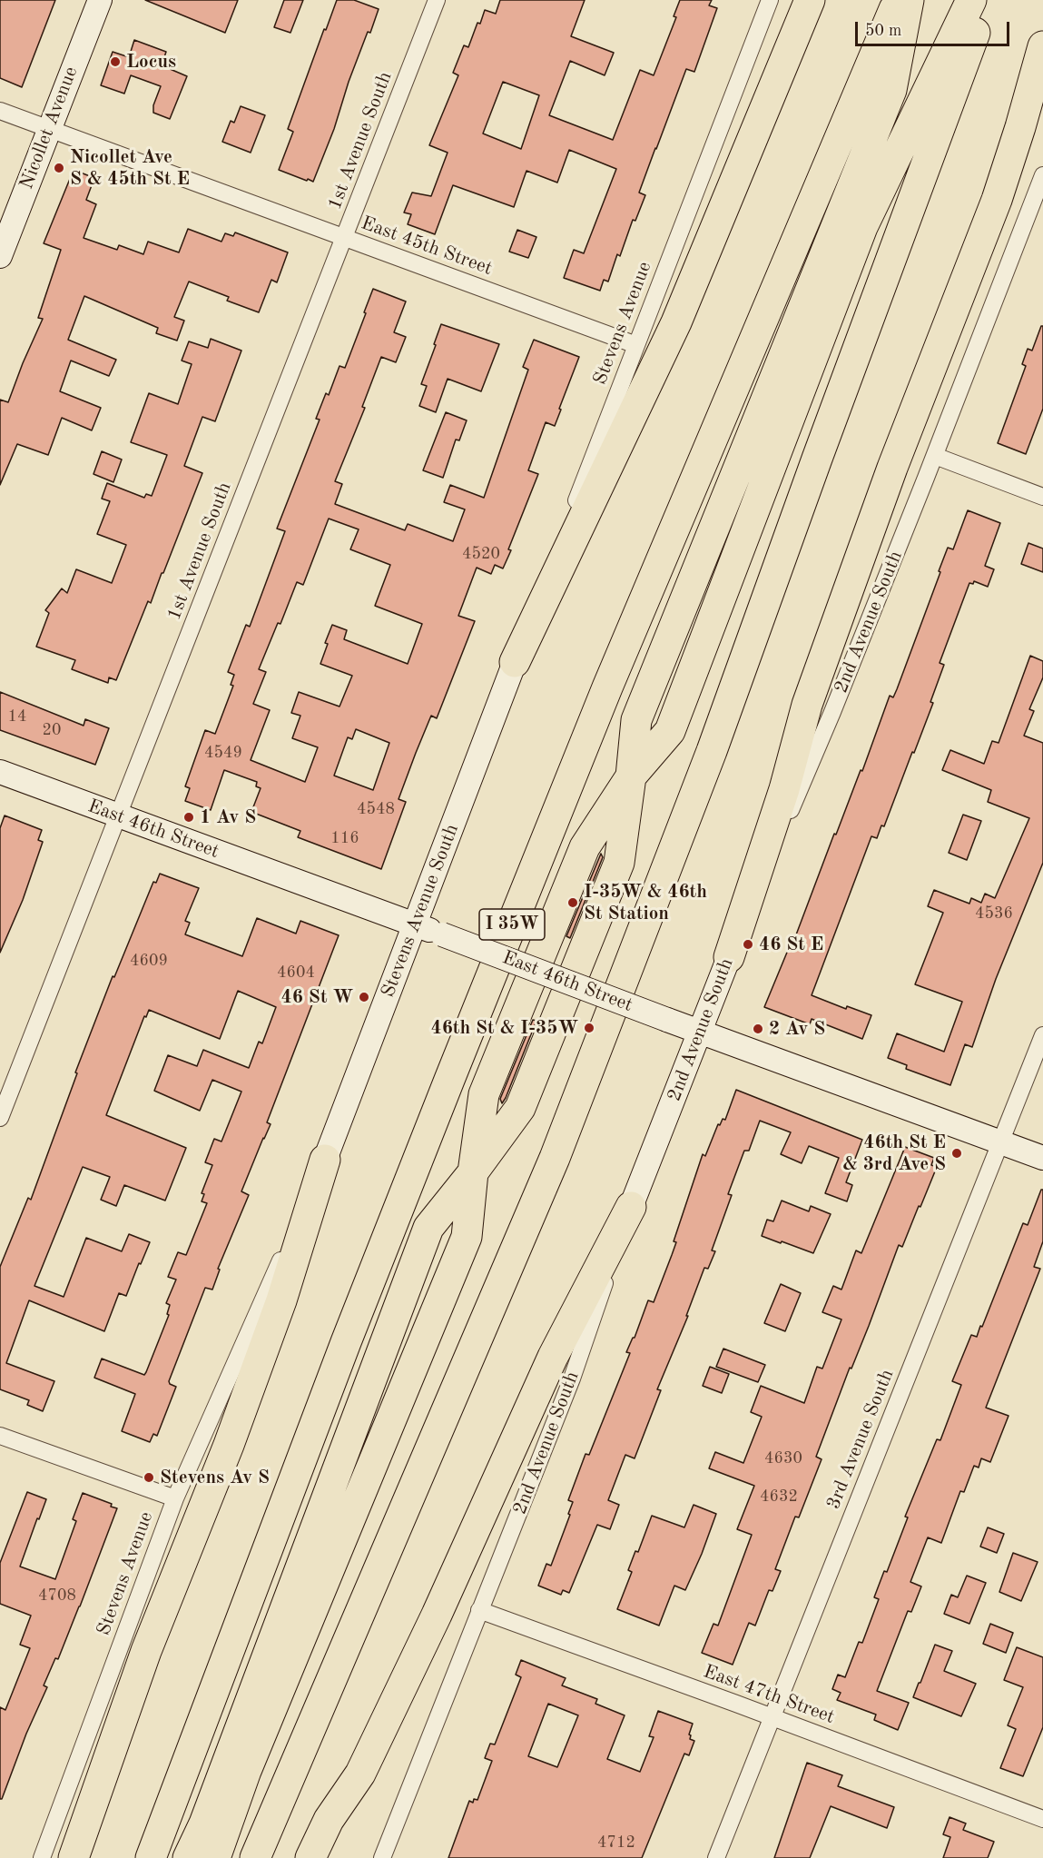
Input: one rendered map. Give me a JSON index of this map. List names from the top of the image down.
{
  "streets": {
    "highway": ["I 35W"],
    "main road": [
      "Nicollet Avenue",
      "2nd Avenue South",
      "East 46th Street",
      "Stevens Avenue South"
    ],
    "street": [
      "1st Avenue South",
      "East 45th Street",
      "Stevens Avenue",
      "3rd Avenue South",
      "East 47th Street"
    ]
  },
  "crossings": [
    ["Nicollet Avenue", "East 45th Street"],
    ["1st Avenue South", "East 45th Street"],
    ["1st Avenue South", "East 46th Street"],
    ["East 45th Street", "Stevens Avenue"],
    ["Stevens Avenue", "Stevens Avenue South"],
    ["2nd Avenue South", "East 46th Street"],
    ["2nd Avenue South", "East 47th Street"],
    ["East 46th Street", "Stevens Avenue South"],
    ["East 46th Street", "3rd Avenue South"],
    ["3rd Avenue South", "East 47th Street"]
  ],
  "places": [
    "Locus",
    "Nicollet Ave S & 45th St E",
    "1 Av S",
    "I-35W & 46th St Station",
    "46 St E",
    "46 St W",
    "46th St & I-35W",
    "2 Av S",
    "46th St E & 3rd Ave S",
    "Stevens Av S"
  ],
  "house_numbers": [
    "4520",
    "14",
    "20",
    "4549",
    "4548",
    "116",
    "4536",
    "4609",
    "4604",
    "4630",
    "4632",
    "4708",
    "4712"
  ],
  "scale_bar": "50 m"
}
